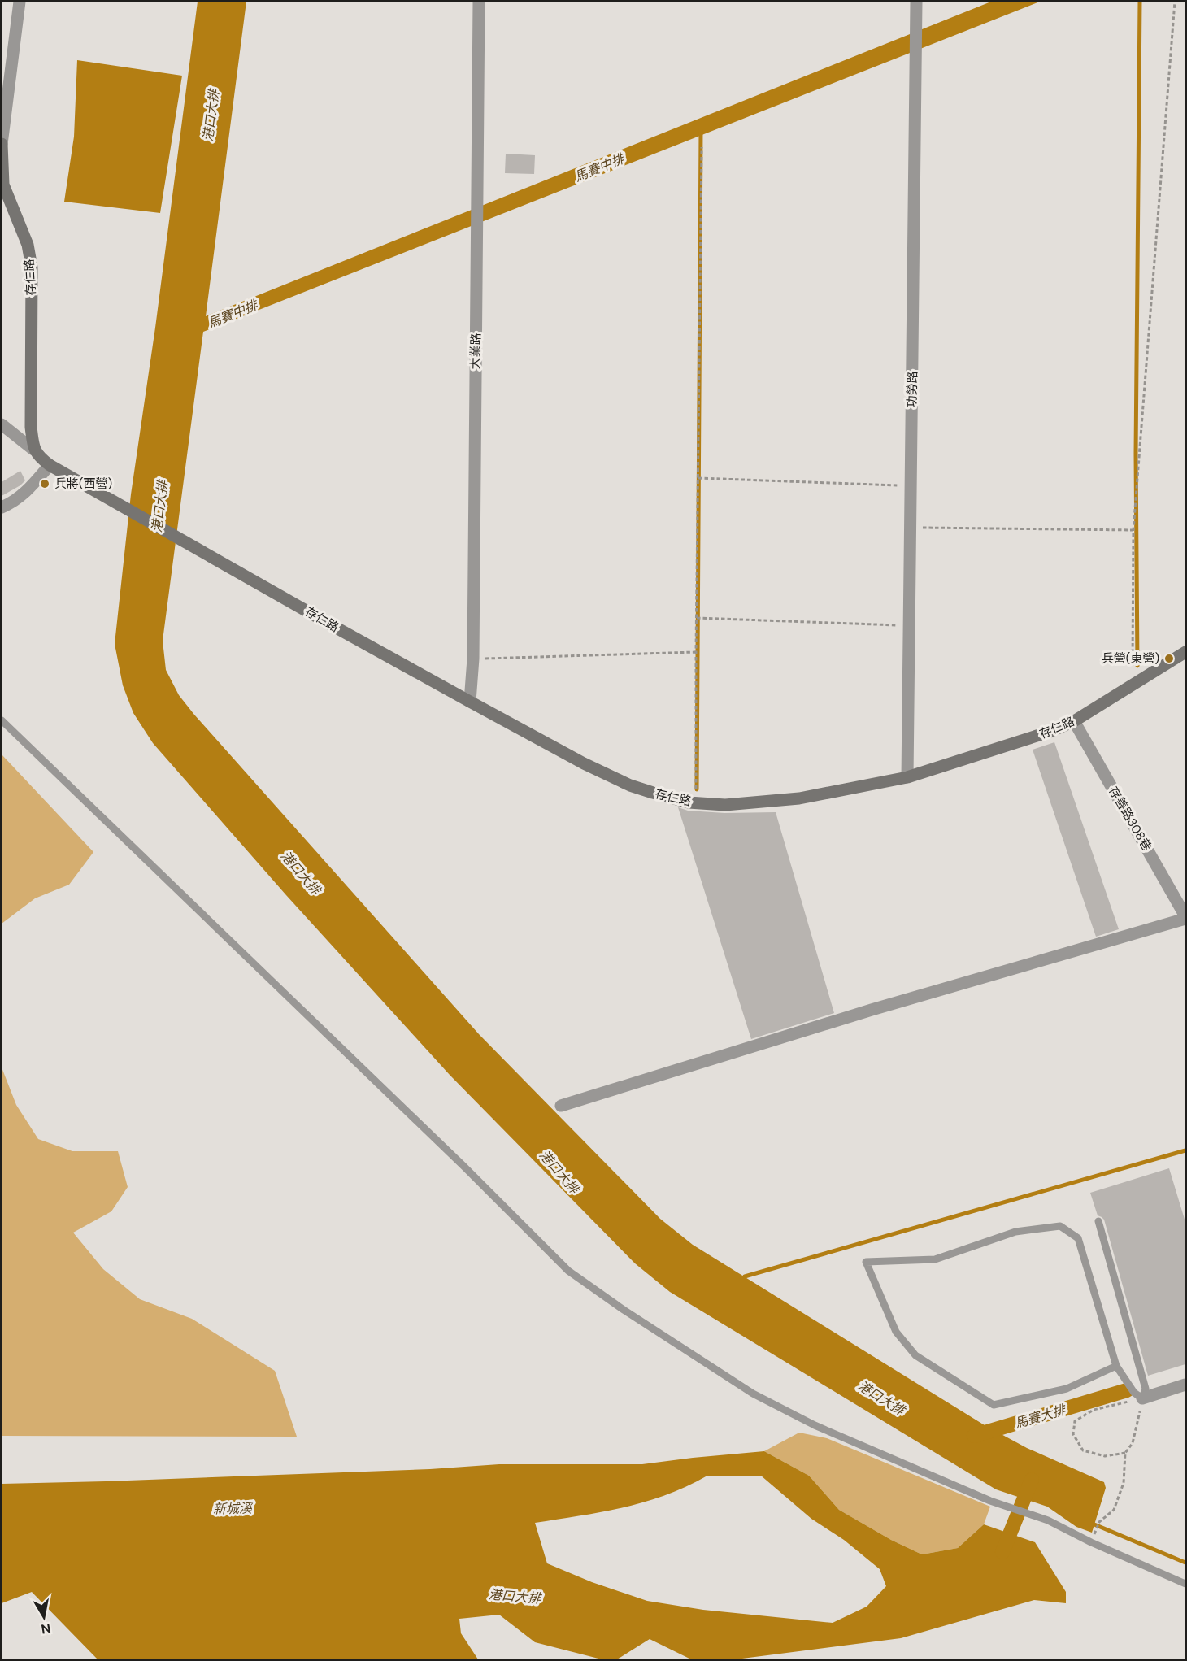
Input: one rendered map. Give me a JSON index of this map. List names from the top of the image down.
{
  "streets": {
    "street": [
      "存仁路",
      "大業路",
      "功勞路",
      "存善路308巷"
    ]
  },
  "crossings": [
    ["存仁路", "大業路"],
    ["存仁路", "功勞路"],
    ["存仁路", "存善路308巷"]
  ],
  "water": [
    "港口大排",
    "馬賽中排",
    "馬賽大排",
    "新城溪"
  ],
  "places": ["兵將(西營)", "兵營(東營)"],
  "north": "bottom"
}
